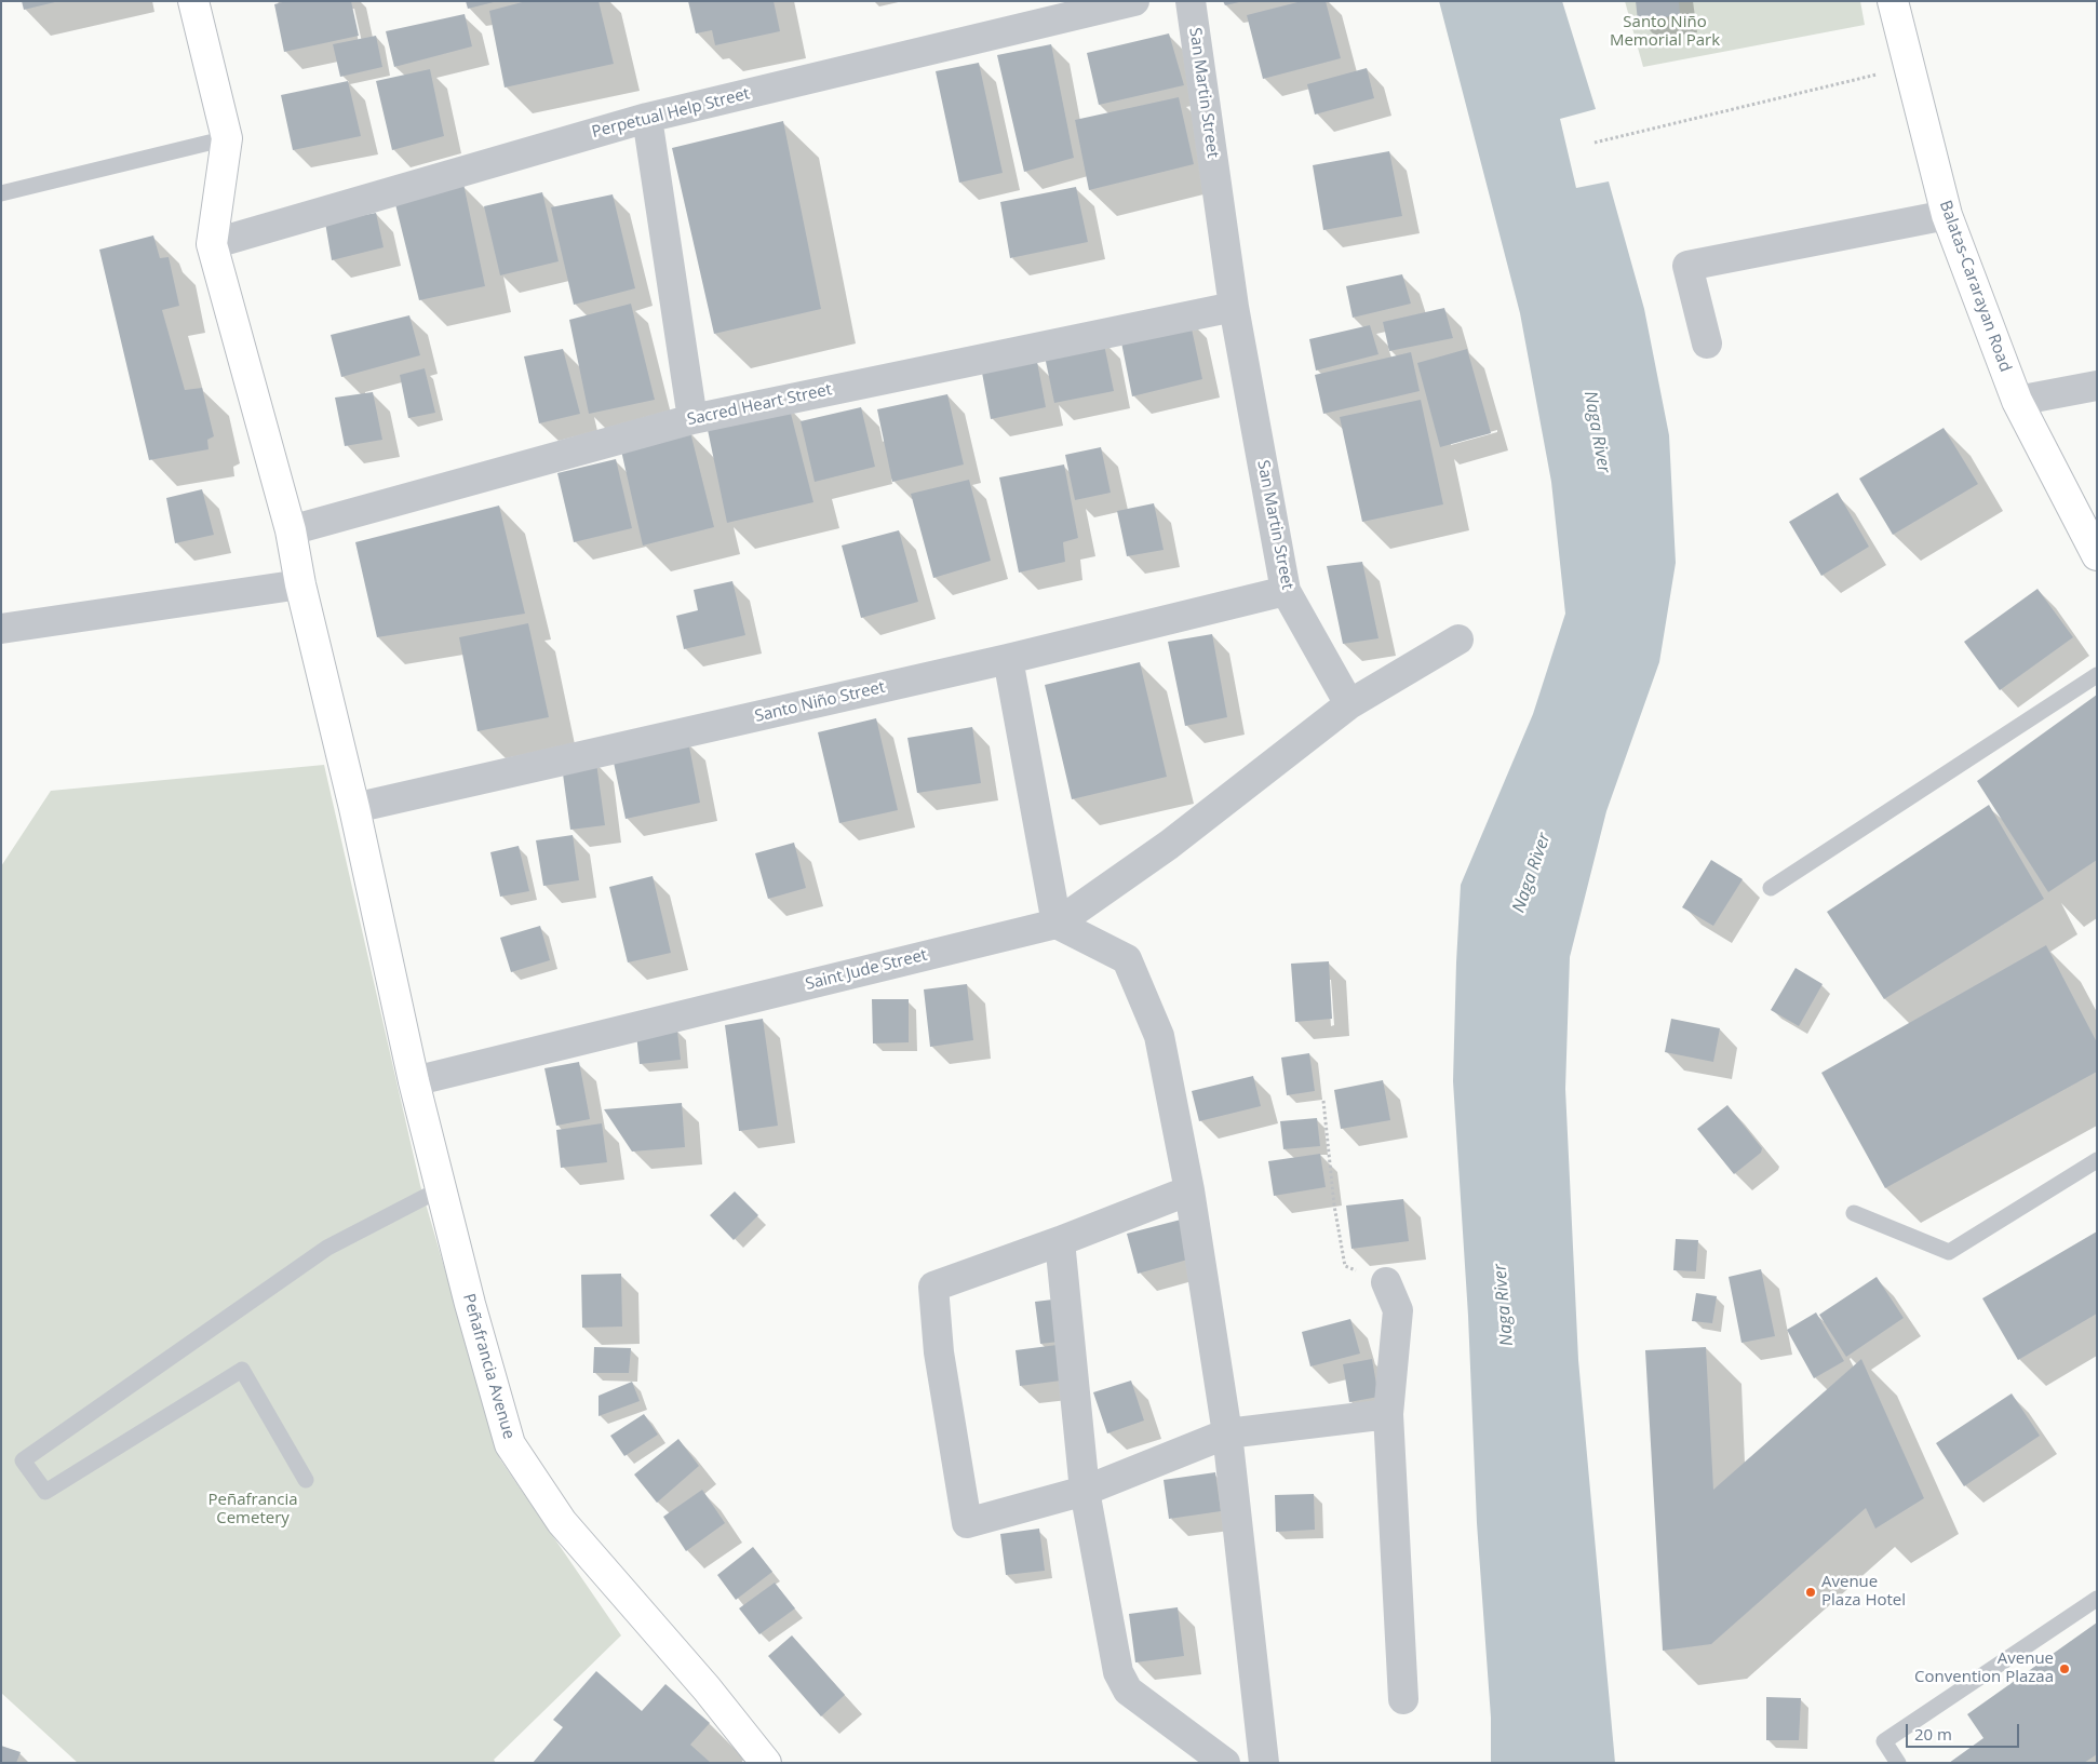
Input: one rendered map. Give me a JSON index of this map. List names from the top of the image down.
{
  "streets": {
    "main road": ["Balatas-Cararayan Road", "Peñafrancia Avenue"],
    "street": [
      "San Martin Street",
      "Perpetual Help Street",
      "Sacred Heart Street",
      "Santo Niño Street",
      "Saint Jude Street"
    ]
  },
  "crossings": [
    ["San Martin Street", "Sacred Heart Street"],
    ["San Martin Street", "Santo Niño Street"],
    ["Perpetual Help Street", "Peñafrancia Avenue"],
    ["Sacred Heart Street", "Peñafrancia Avenue"],
    ["Santo Niño Street", "Peñafrancia Avenue"],
    ["Saint Jude Street", "Peñafrancia Avenue"]
  ],
  "water": ["Naga River"],
  "parks": ["Santo Niño Memorial Park", "Peñafrancia Cemetery"],
  "places": ["Avenue Plaza Hotel", "Avenue Convention Plazaa"],
  "scale_bar": "20 m"
}
